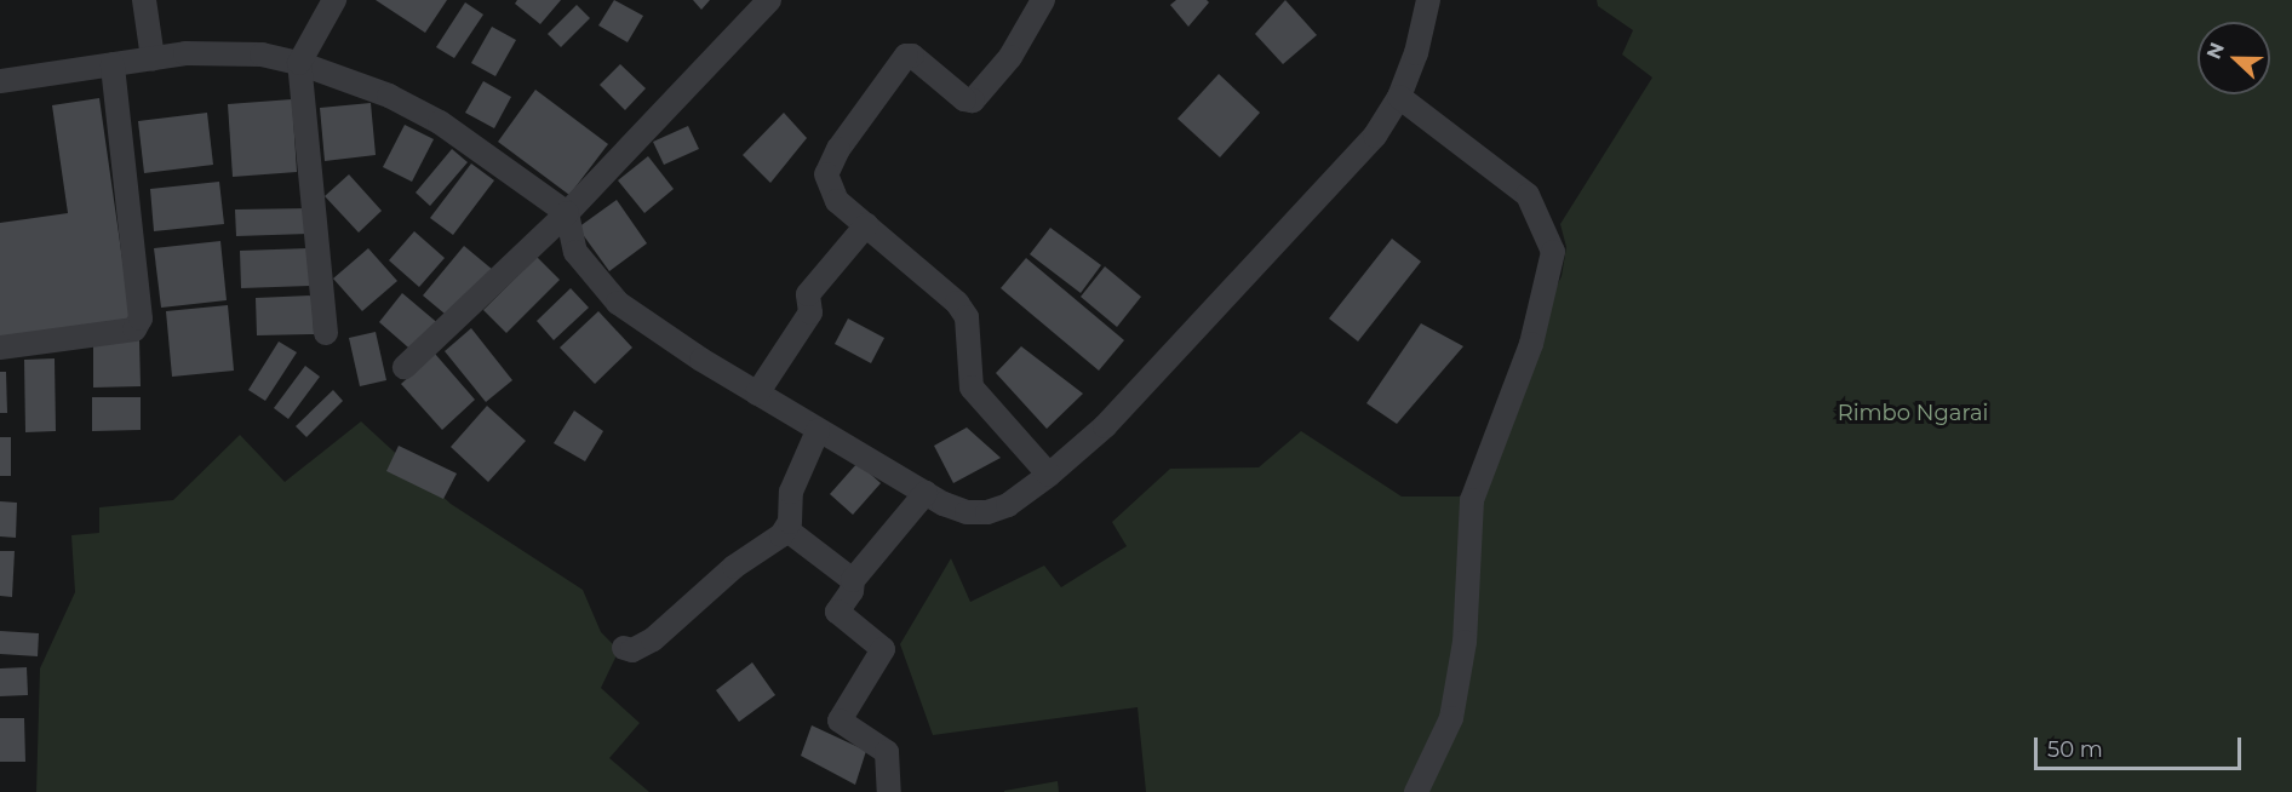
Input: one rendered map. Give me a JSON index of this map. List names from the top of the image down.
{
  "parks": ["Rimbo Ngarai"],
  "scale_bar": "50 m",
  "north": "left"
}
